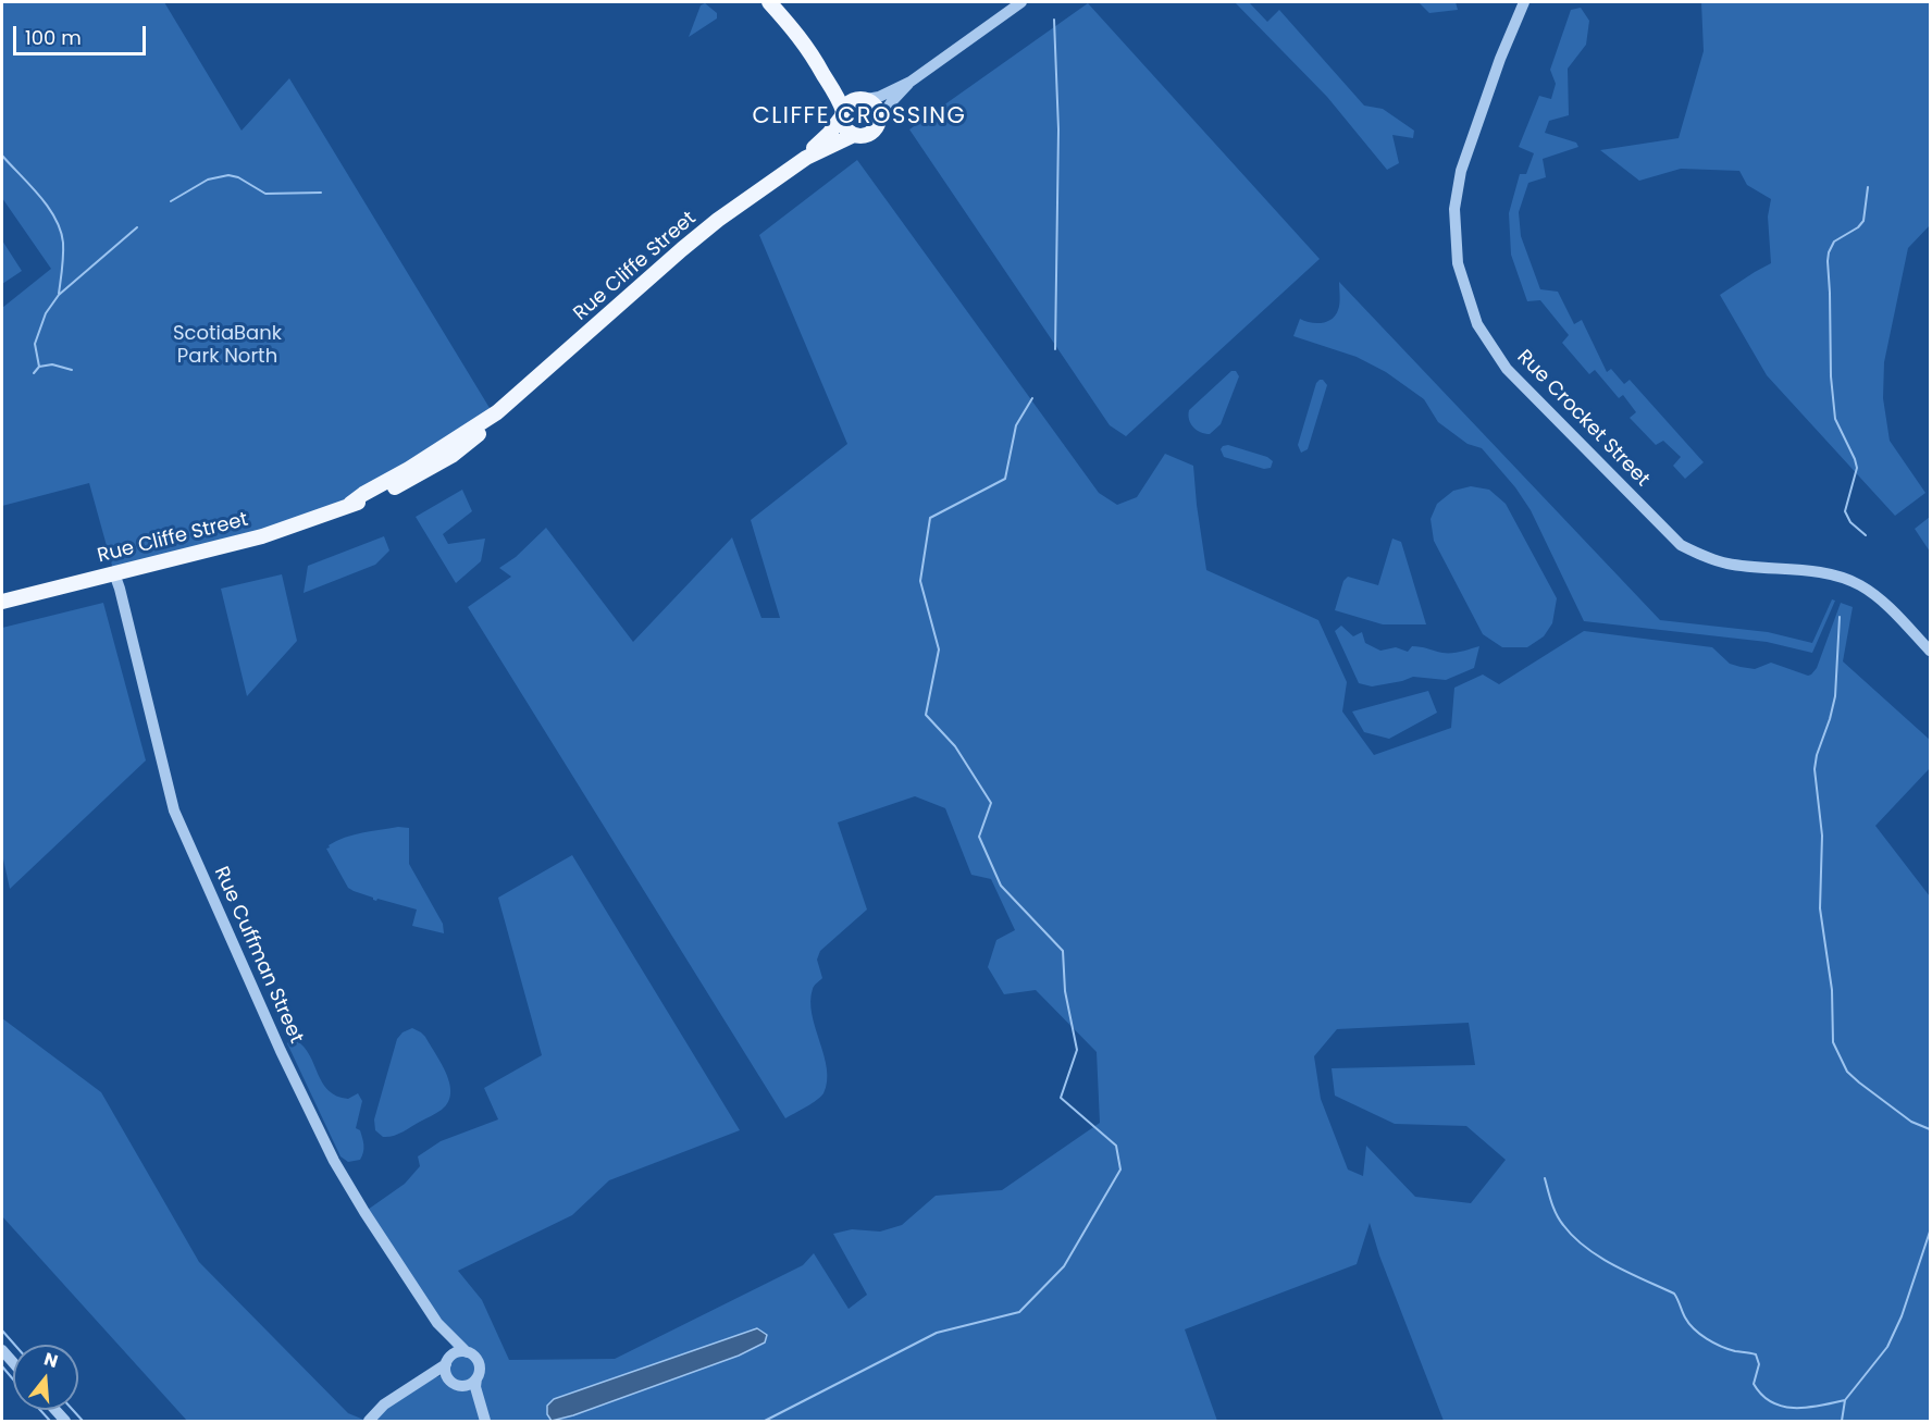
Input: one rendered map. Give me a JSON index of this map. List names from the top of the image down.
{
  "streets": {
    "main road": ["Rue Cliffe Street"],
    "street": ["Rue Crocket Street", "Rue Cuffman Street"]
  },
  "crossings": [
    ["Rue Cliffe Street", "Rue Cuffman Street"]
  ],
  "districts": ["CLIFFE CROSSING"],
  "parks": ["ScotiaBank Park North"],
  "scale_bar": "100 m",
  "north": "top"
}
